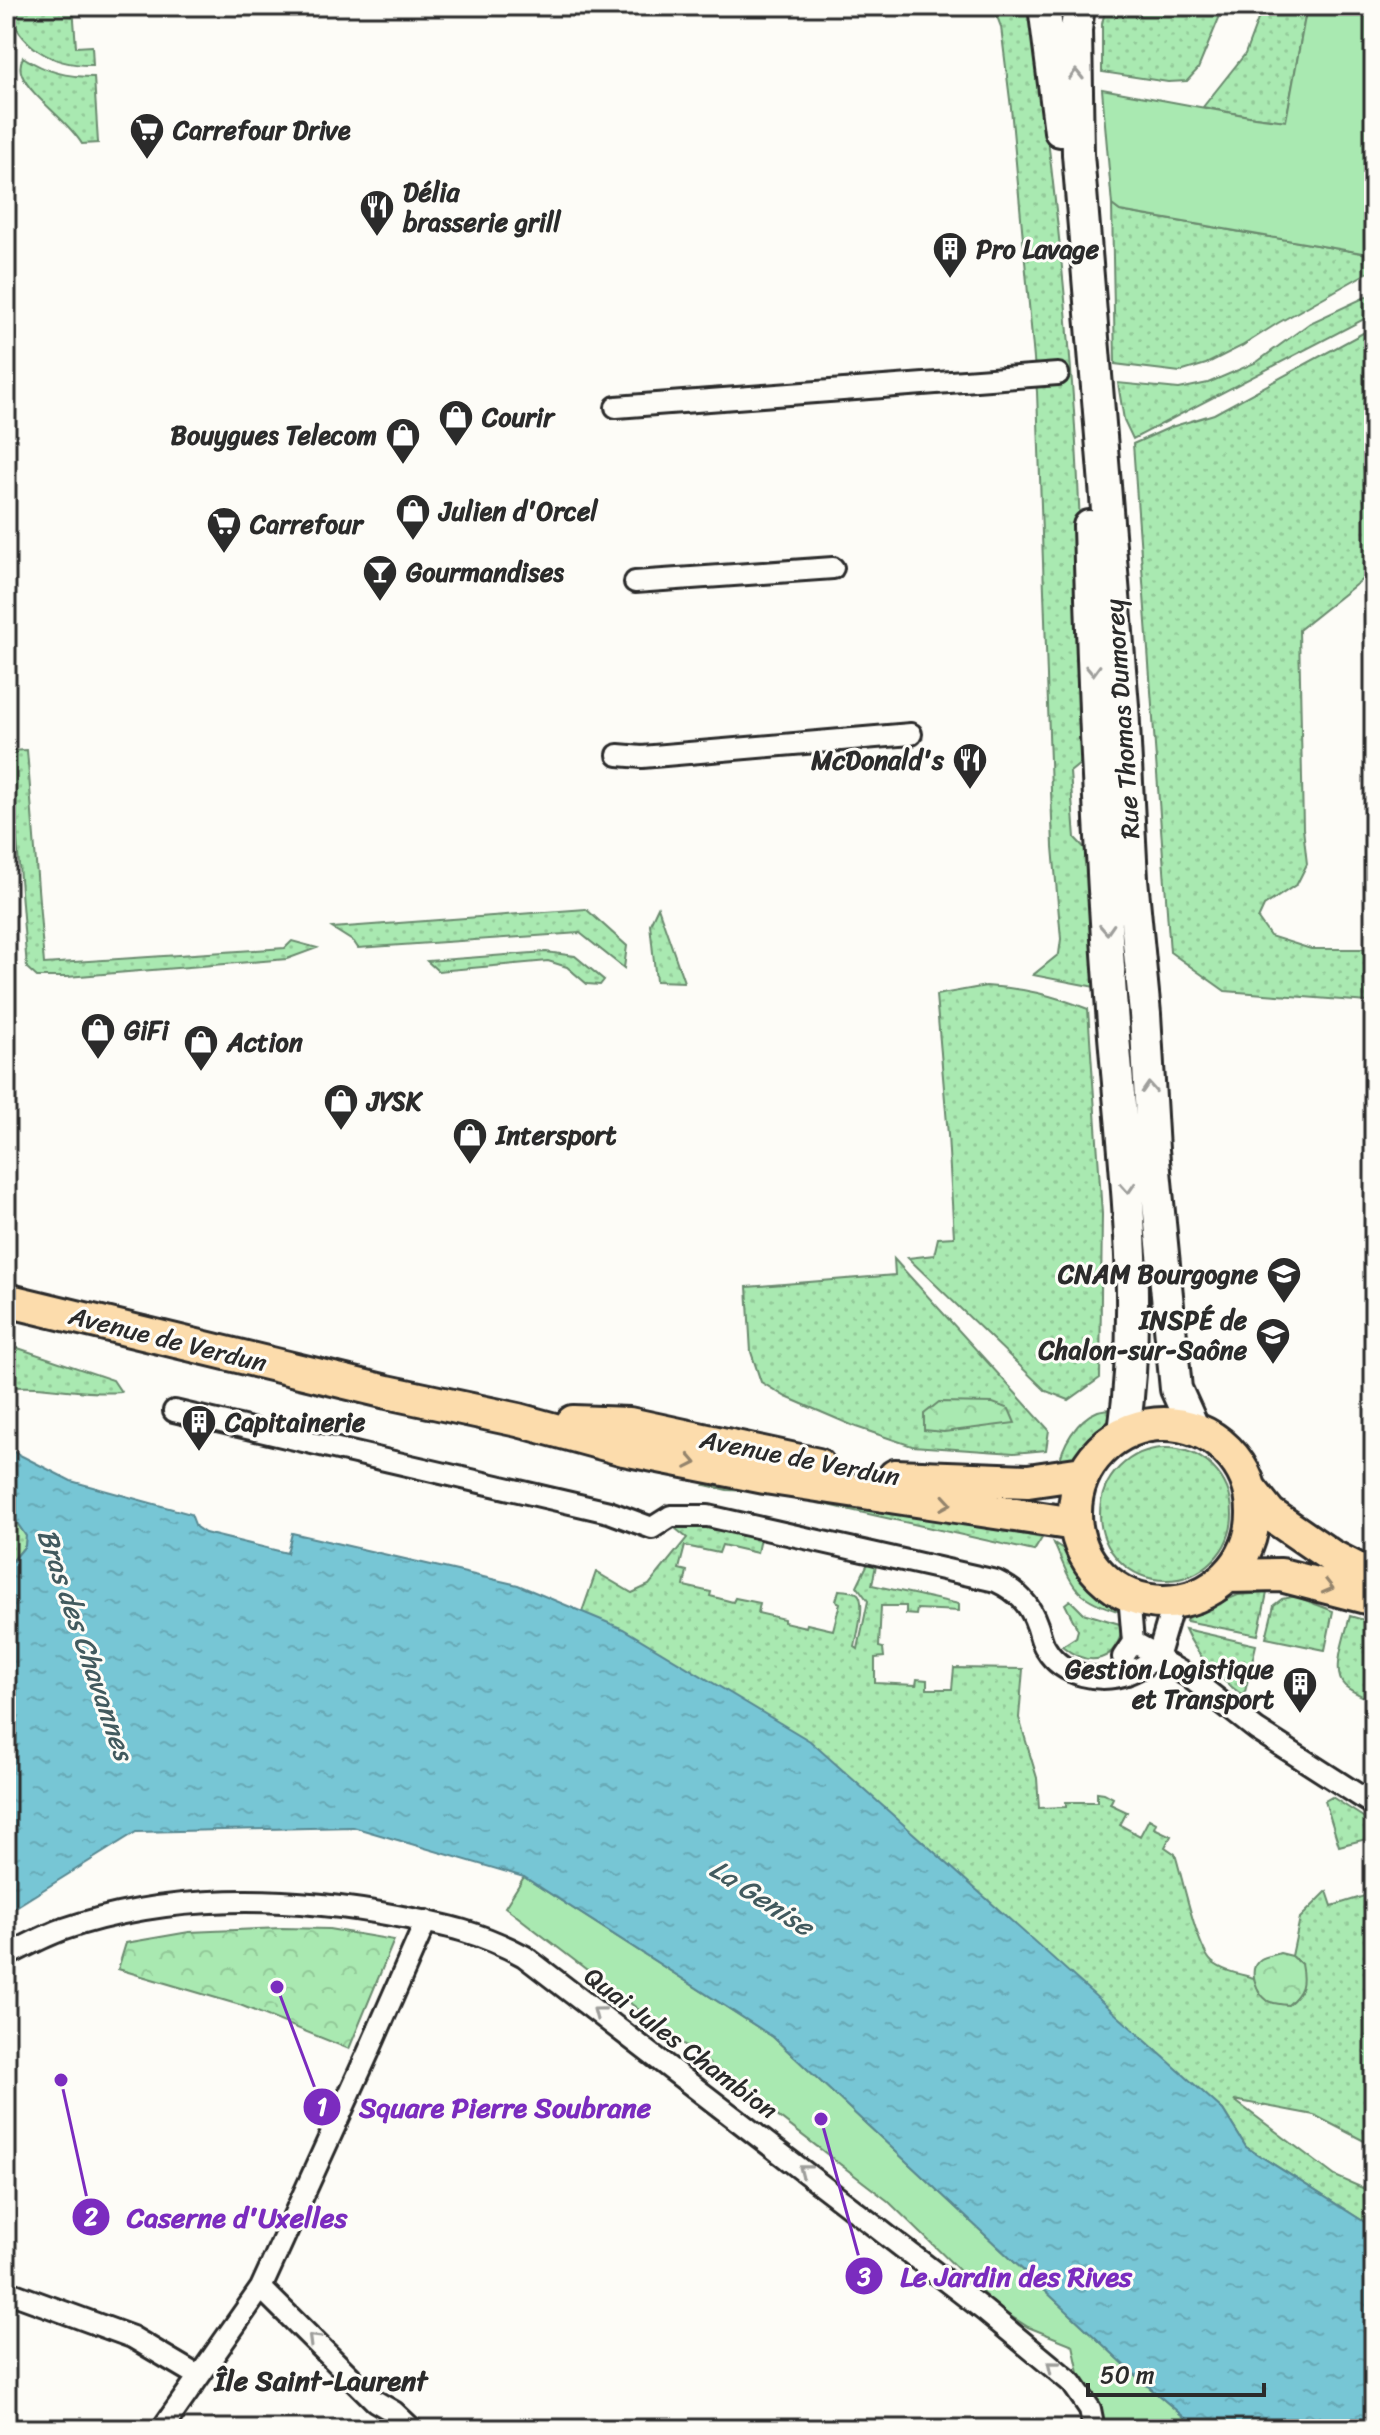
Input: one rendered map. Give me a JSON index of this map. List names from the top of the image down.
{
  "streets": {
    "main road": ["Rue Thomas Dumorey", "Avenue de Verdun"],
    "street": ["Quai Jules Chambion"]
  },
  "crossings": [
    ["Rue Thomas Dumorey", "Avenue de Verdun"]
  ],
  "one_way": ["Quai Jules Chambion"],
  "districts": ["Île Saint-Laurent"],
  "water": ["Bras des Chavannes", "La Genise"],
  "places": {
    "supermarket": ["Carrefour Drive", "Carrefour"],
    "restaurant": ["Délia brasserie grill", "McDonald's"],
    "building": ["Pro Lavage", "Capitainerie", "Gestion Logistique et Transport"],
    "shop": [
      "Courir",
      "Bouygues Telecom",
      "Julien d'Orcel",
      "GiFi",
      "Action",
      "JYSK",
      "Intersport"
    ],
    "bar": ["Gourmandises"],
    "school or university": ["CNAM Bourgogne", "INSPÉ de Chalon-sur-Saône"],
    "other": ["Square Pierre Soubrane", "Caserne d'Uxelles", "Le Jardin des Rives"]
  },
  "scale_bar": "50 m"
}
